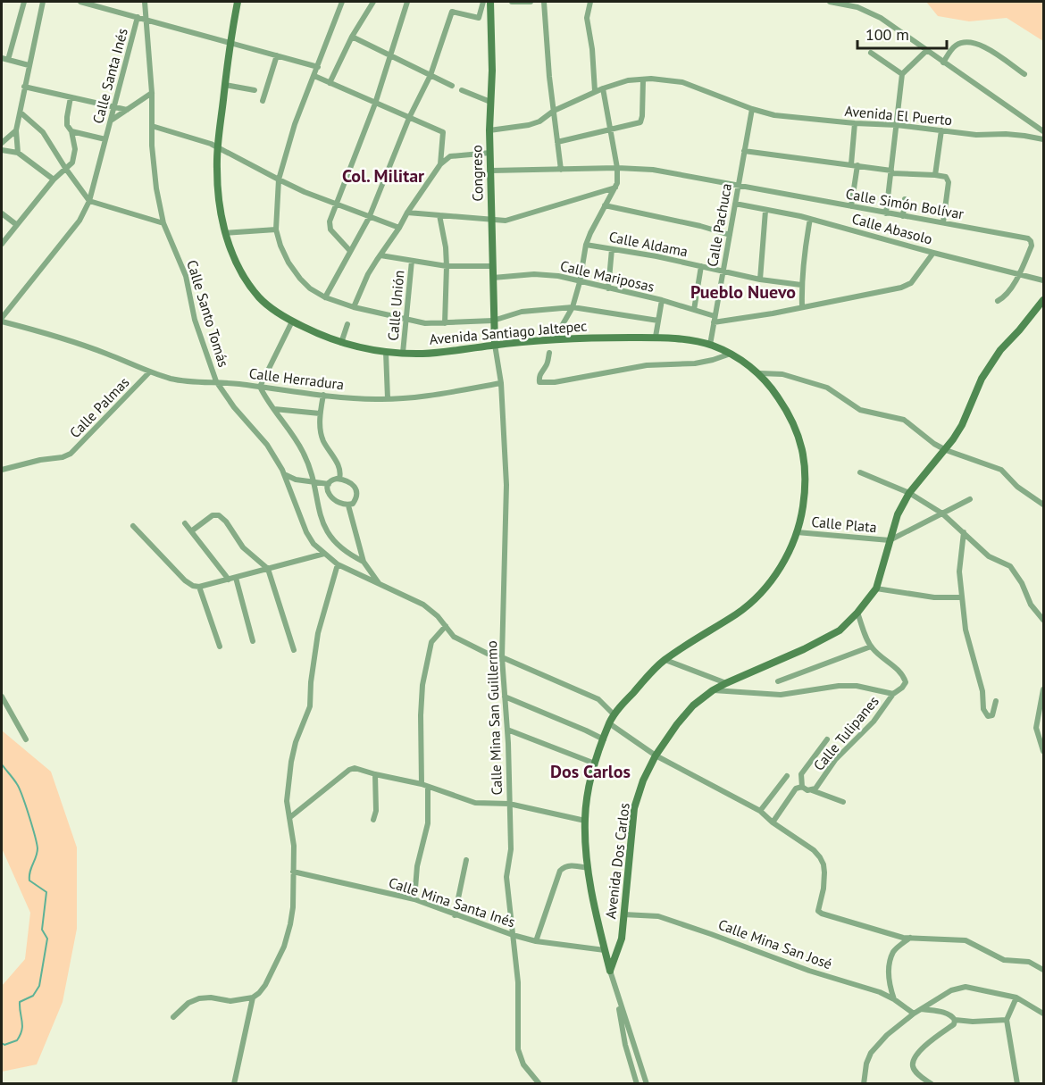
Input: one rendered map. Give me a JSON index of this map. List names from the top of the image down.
{
  "streets": {
    "street": [
      "Calle Santa Inés",
      "Avenida El Puerto",
      "Congreso",
      "Calle Simón Bolívar",
      "Calle Pachuca",
      "Calle Abasolo",
      "Calle Aldama",
      "Calle Mariposas",
      "Calle Unión",
      "Calle Santo Tomás",
      "Avenida Santiago Jaltepec",
      "Calle Herradura",
      "Calle Palmas",
      "Calle Plata",
      "Calle Mina San Guillermo",
      "Calle Tulipanes",
      "Avenida Dos Carlos",
      "Calle Mina Santa Inés",
      "Calle Mina San José"
    ]
  },
  "crossings": [
    ["Avenida El Puerto", "Congreso"],
    ["Avenida El Puerto", "Calle Pachuca"],
    ["Congreso", "Calle Simón Bolívar"],
    ["Congreso", "Calle Mariposas"],
    ["Congreso", "Avenida Santiago Jaltepec"],
    ["Congreso", "Calle Mina San Guillermo"],
    ["Calle Simón Bolívar", "Calle Pachuca"],
    ["Calle Simón Bolívar", "Calle Abasolo"],
    ["Calle Pachuca", "Calle Abasolo"],
    ["Calle Pachuca", "Calle Aldama"],
    ["Calle Pachuca", "Calle Mariposas"],
    ["Calle Pachuca", "Avenida Santiago Jaltepec"],
    ["Calle Unión", "Avenida Santiago Jaltepec"],
    ["Calle Santo Tomás", "Avenida Santiago Jaltepec"],
    ["Calle Santo Tomás", "Calle Herradura"],
    ["Calle Santo Tomás", "Calle Mina San Guillermo"],
    ["Avenida Santiago Jaltepec", "Calle Plata"],
    ["Avenida Santiago Jaltepec", "Calle Mina San Guillermo"],
    ["Avenida Santiago Jaltepec", "Avenida Dos Carlos"],
    ["Avenida Santiago Jaltepec", "Calle Mina Santa Inés"],
    ["Calle Herradura", "Calle Palmas"],
    ["Calle Herradura", "Calle Mina San Guillermo"],
    ["Calle Mina San Guillermo", "Calle Mina Santa Inés"],
    ["Avenida Dos Carlos", "Calle Mina San José"]
  ],
  "districts": ["Col. Militar", "Pueblo Nuevo", "Dos Carlos"],
  "scale_bar": "100 m"
}
